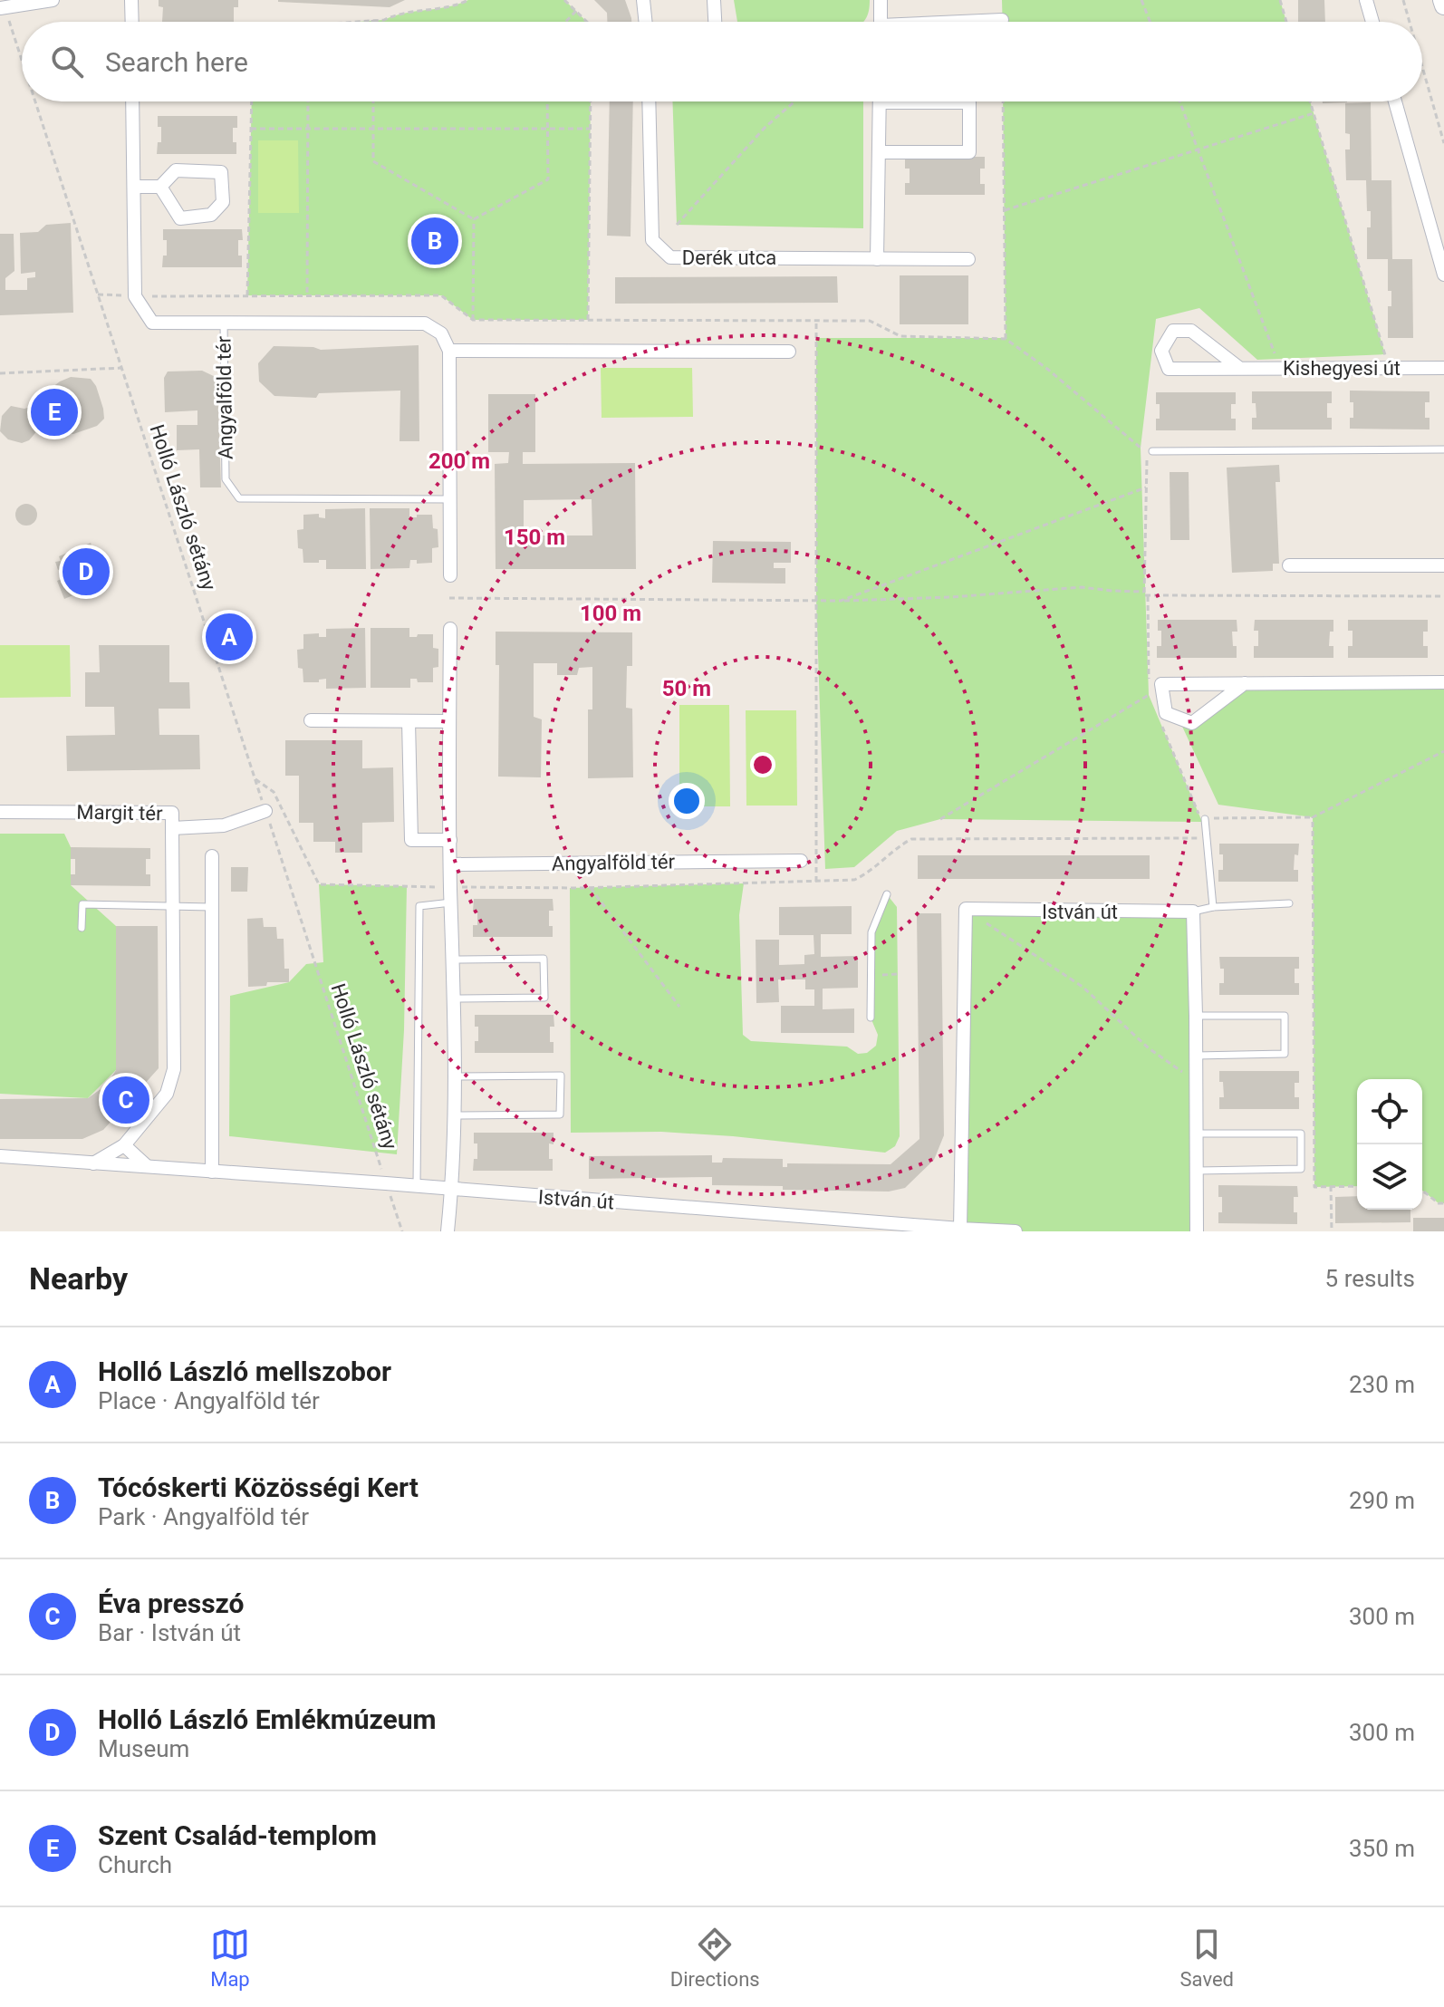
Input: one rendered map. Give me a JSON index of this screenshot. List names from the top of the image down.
{
  "streets": {
    "street": [
      "Derék utca",
      "Kishegyesi út",
      "Angyalföld tér",
      "Margit tér",
      "István út"
    ],
    "path": ["Holló László sétány"]
  },
  "crossings": [
    ["Holló László sétány", "Margit tér"],
    ["Holló László sétány", "István út"]
  ],
  "page": {
    "search": "Search here",
    "pins": [
      "B",
      "E",
      "D",
      "A",
      "C"
    ],
    "heading": ["Nearby", "5 results"],
    "list": [
      {
        "mark": "A",
        "name": "Holló László mellszobor",
        "note": "Place · Angyalföld tér",
        "value": "230 m"
      },
      {
        "mark": "B",
        "name": "Tócóskerti Közösségi Kert",
        "note": "Park · Angyalföld tér",
        "value": "290 m"
      },
      {
        "mark": "C",
        "name": "Éva presszó",
        "note": "Bar · István út",
        "value": "300 m"
      },
      {
        "mark": "D",
        "name": "Holló László Emlékmúzeum",
        "note": "Museum",
        "value": "300 m"
      },
      {
        "mark": "E",
        "name": "Szent Család-templom",
        "note": "Church",
        "value": "350 m"
      }
    ],
    "nav": ["Map", "Directions", "Saved"]
  },
  "rings": [
    "200 m",
    "150 m",
    "100 m",
    "50 m"
  ]
}
